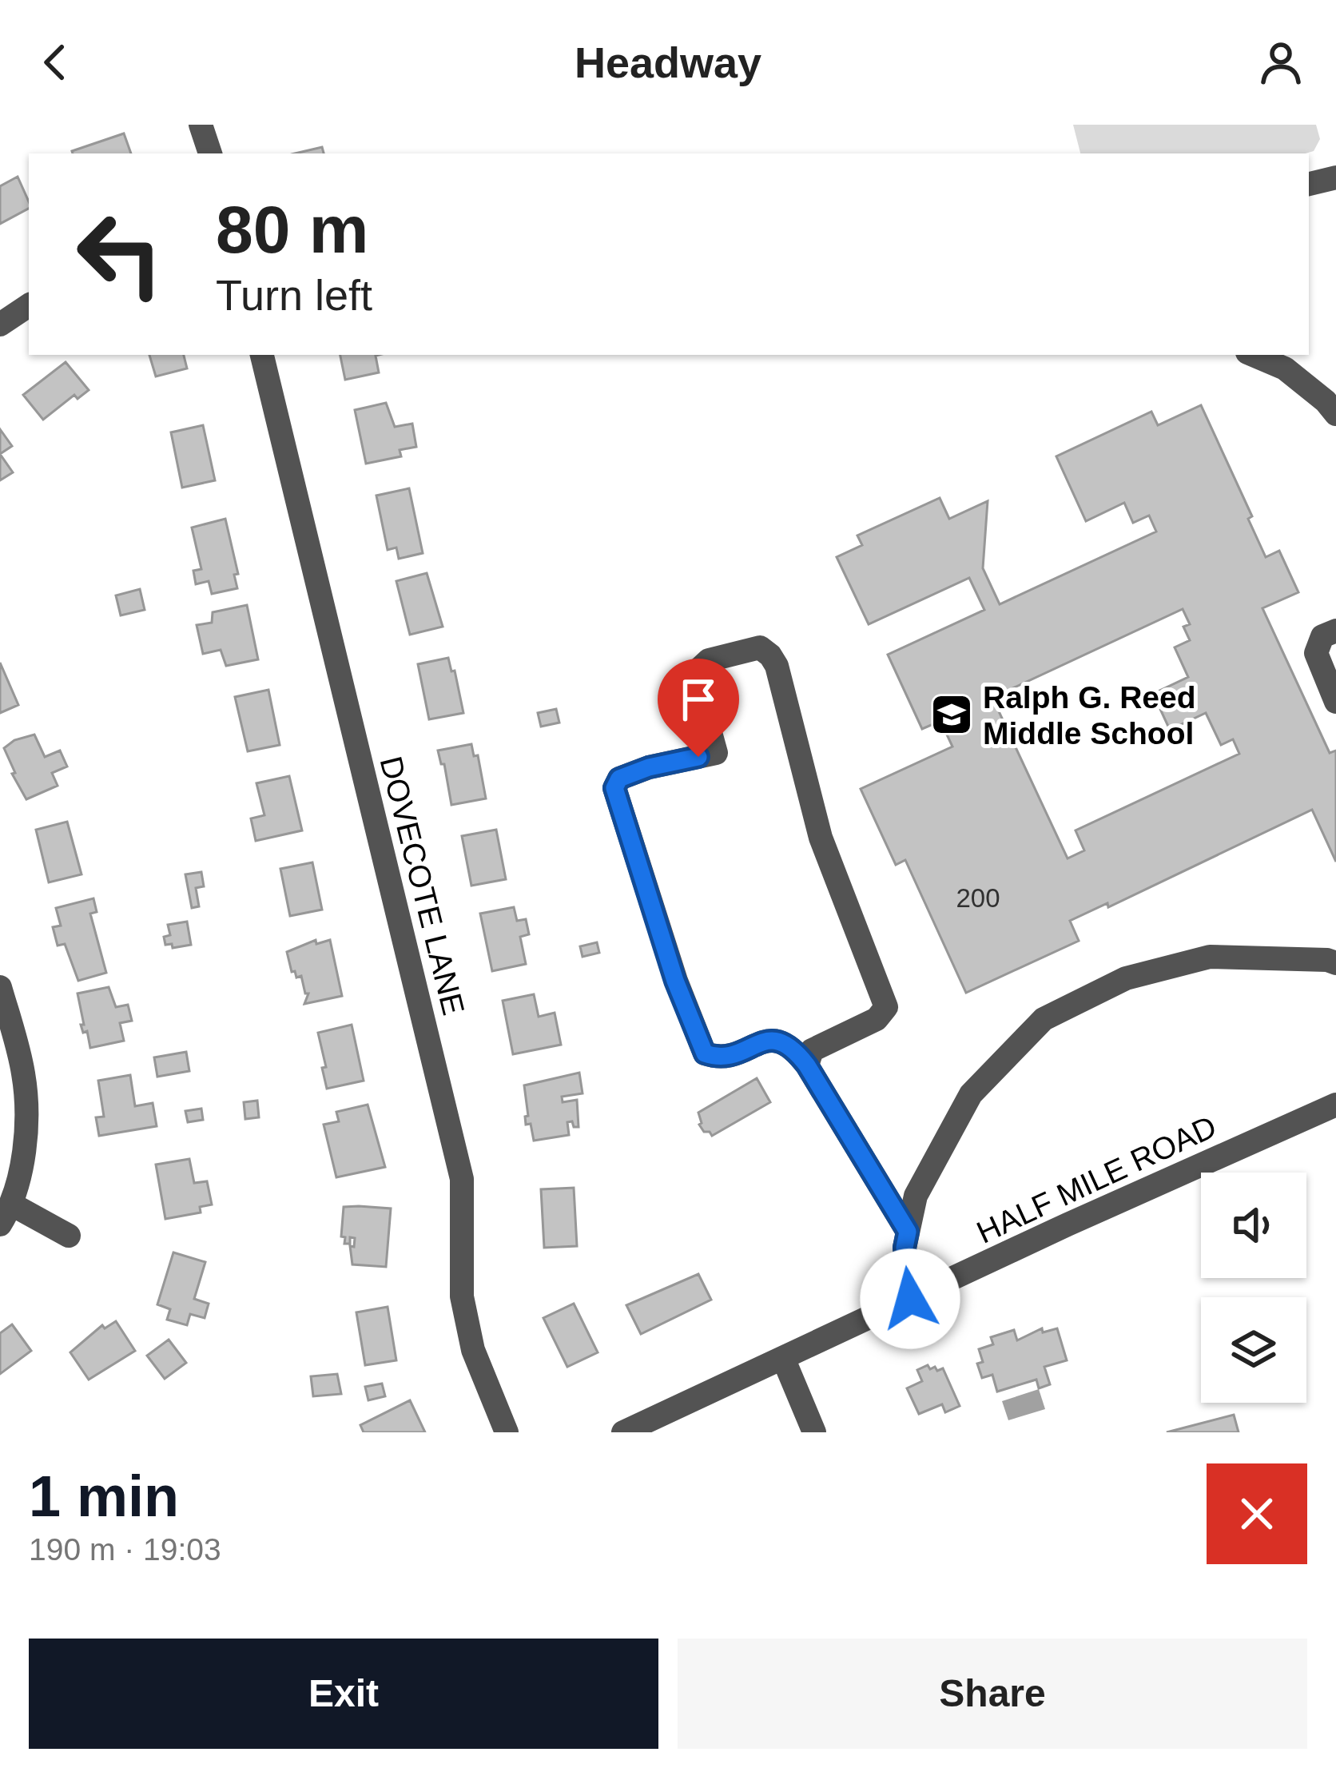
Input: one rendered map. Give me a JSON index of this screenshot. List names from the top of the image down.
{
  "streets": {
    "street": ["DOVECOTE LANE", "HALF MILE ROAD"]
  },
  "places": {
    "school or university": ["Ralph G. Reed Middle School"]
  },
  "house_numbers": ["200"],
  "page": {
    "header": "Headway",
    "turn": ["80 m", "Turn left"],
    "heading": ["1 min", "190 m · 19:03"],
    "buttons": ["Exit", "Share"]
  }
}
